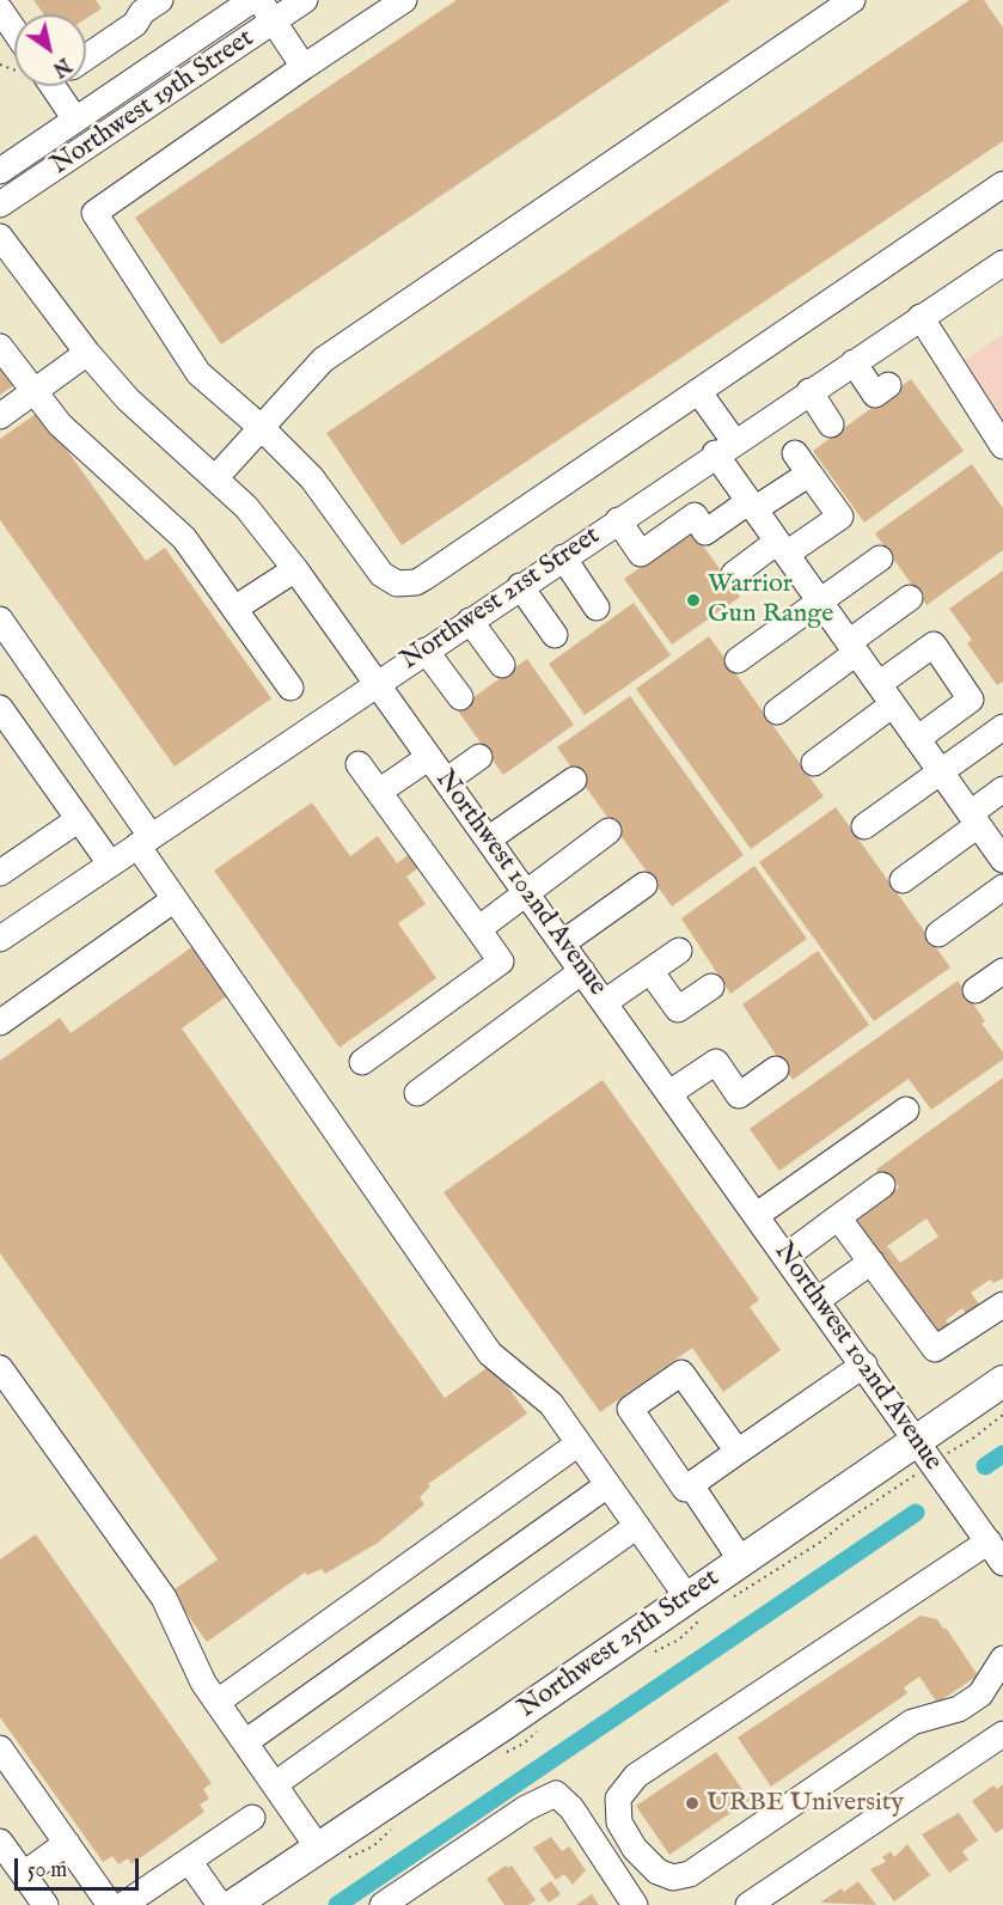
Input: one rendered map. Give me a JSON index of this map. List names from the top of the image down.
{
  "streets": {
    "main road": ["Northwest 25th Street"],
    "street": ["Northwest 19th Street", "Northwest 21st Street", "Northwest 102nd Avenue"]
  },
  "crossings": [
    ["Northwest 21st Street", "Northwest 102nd Avenue"],
    ["Northwest 102nd Avenue", "Northwest 25th Street"]
  ],
  "places": ["Warrior Gun Range", "URBE University"],
  "scale_bar": "50 m",
  "north": "bottom right"
}
